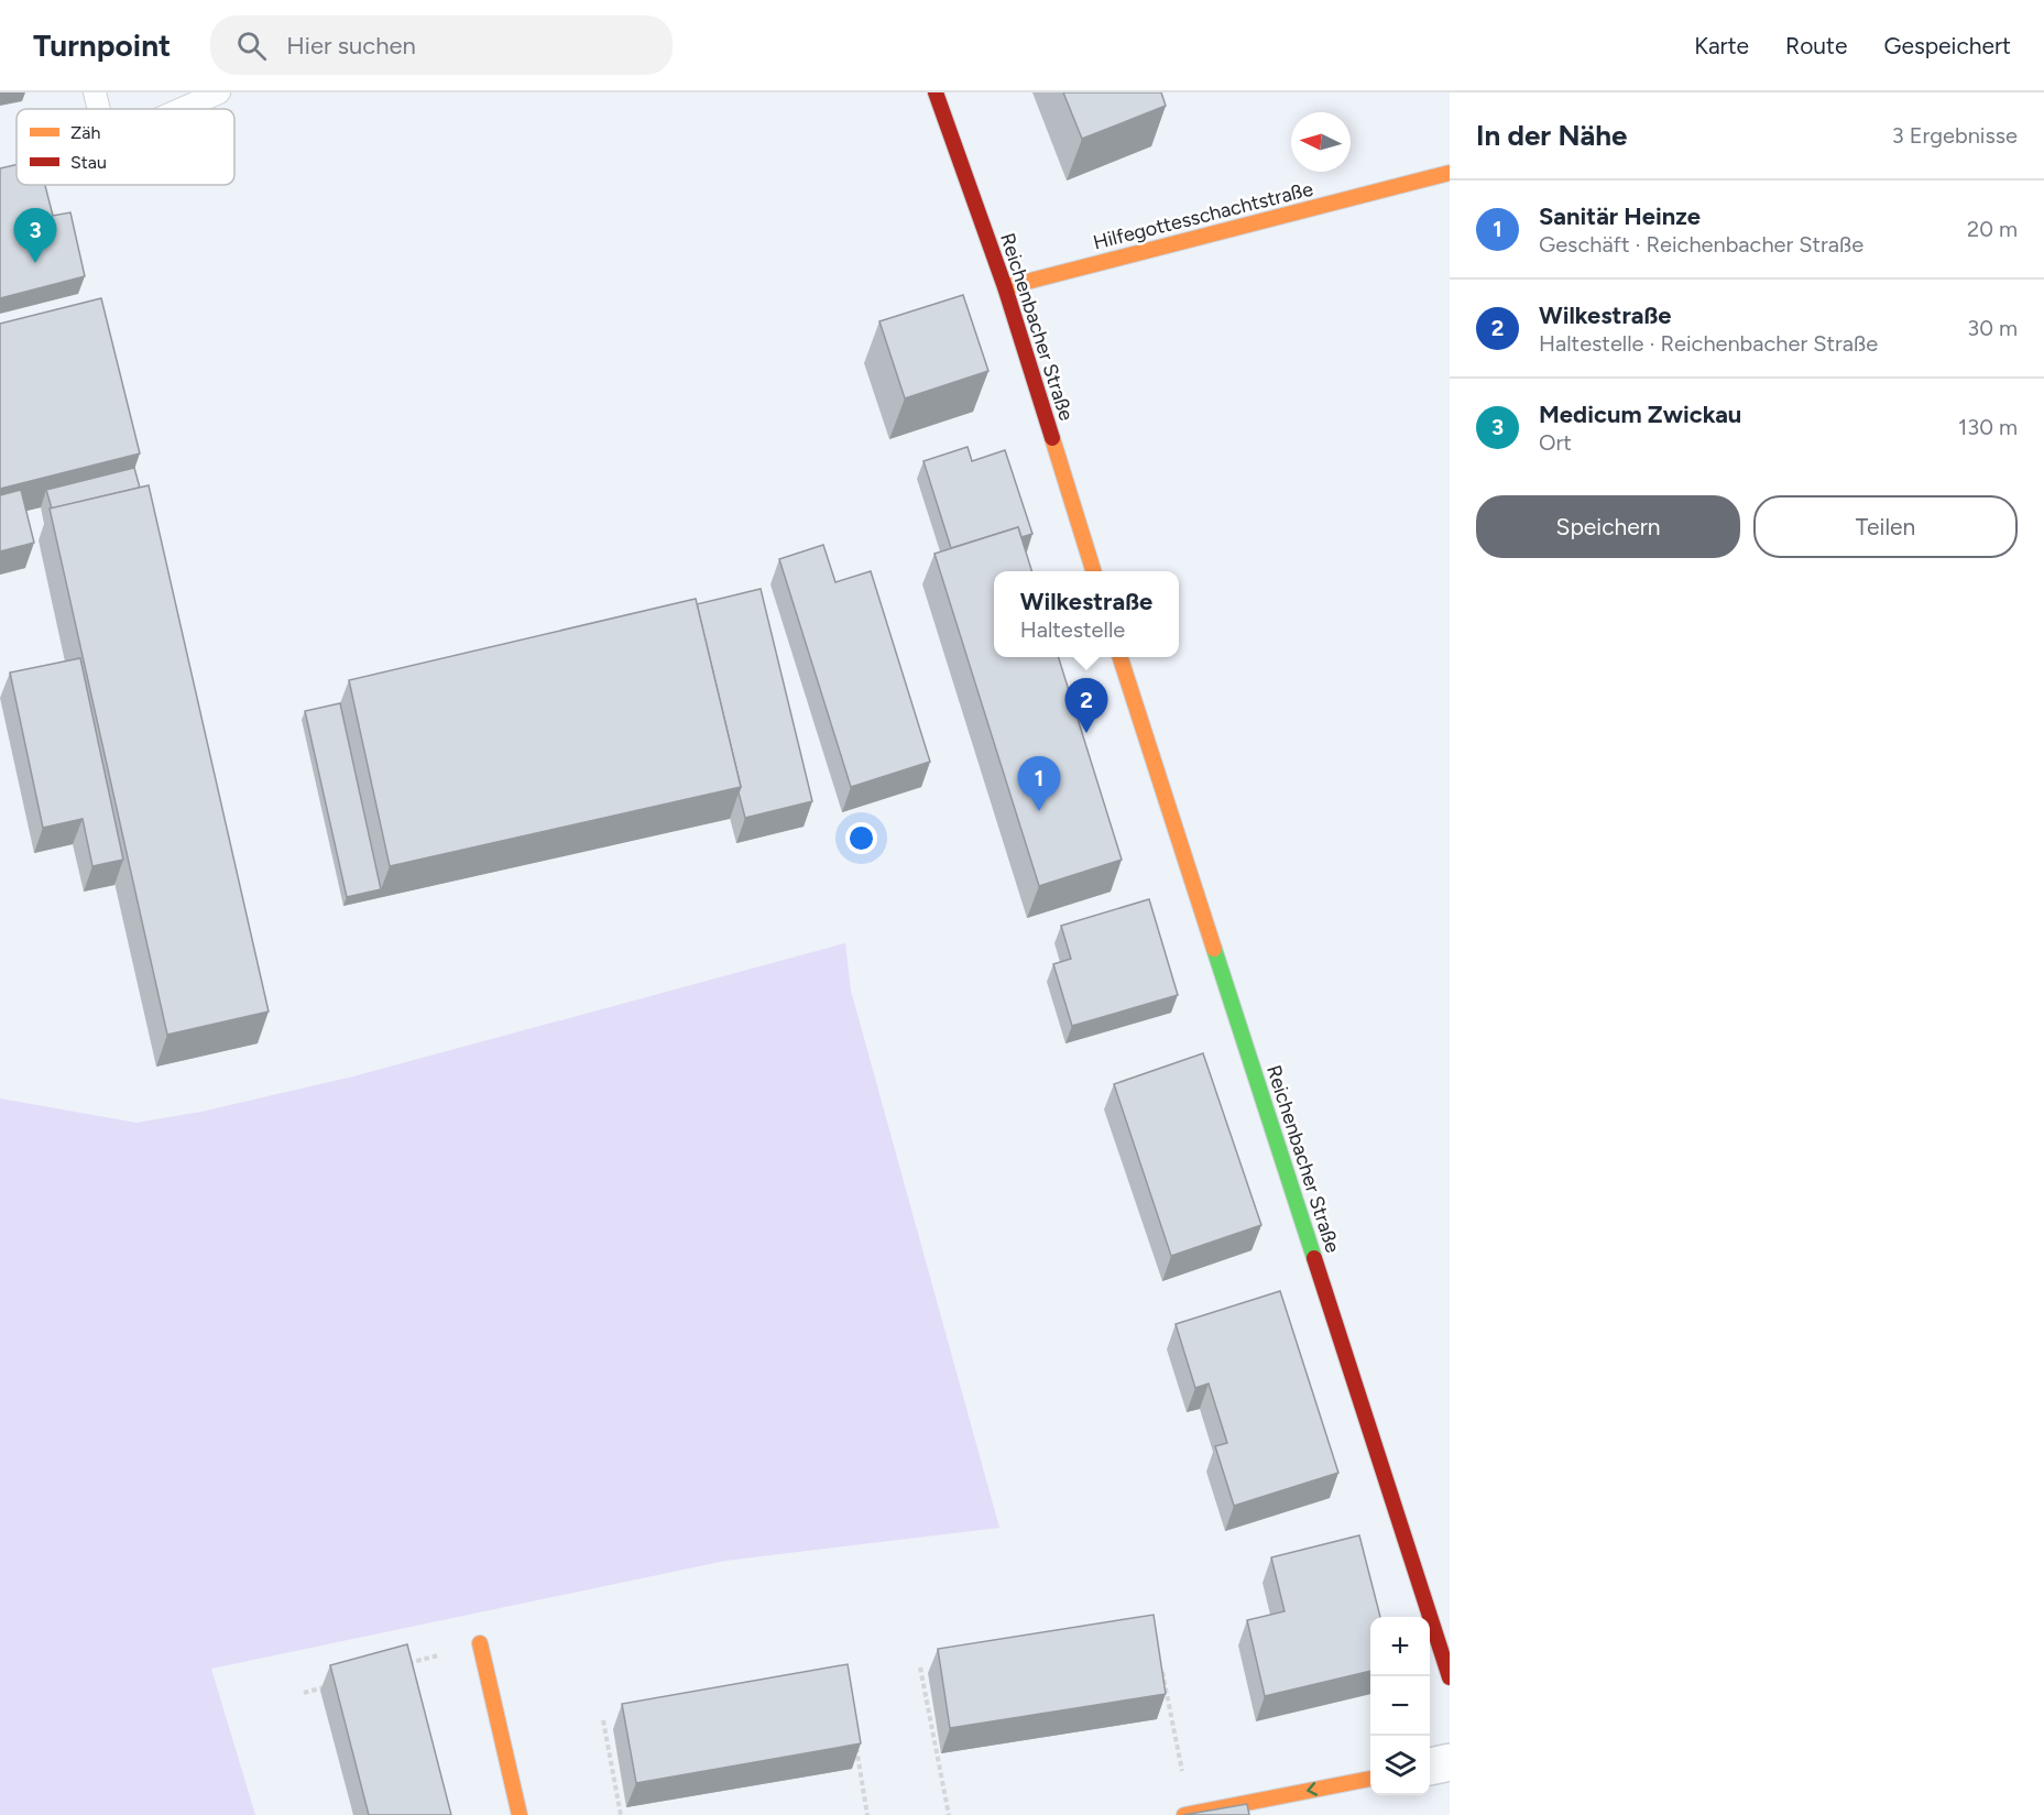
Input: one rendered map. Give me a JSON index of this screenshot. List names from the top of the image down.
{
  "streets": {
    "main road": ["Hilfegottesschachtstraße", "Reichenbacher Straße"]
  },
  "crossings": [
    ["Hilfegottesschachtstraße", "Reichenbacher Straße"]
  ],
  "legend": ["Zäh", "Stau"],
  "north": "left",
  "page": {
    "header": "Turnpoint",
    "search": "Hier suchen",
    "nav": ["Karte", "Route", "Gespeichert"],
    "heading": ["In der Nähe", "3 Ergebnisse"],
    "list": [
      {
        "mark": "1",
        "name": "Sanitär Heinze",
        "note": "Geschäft · Reichenbacher Straße",
        "value": "20 m"
      },
      {
        "mark": "2",
        "name": "Wilkestraße",
        "note": "Haltestelle · Reichenbacher Straße",
        "value": "30 m"
      },
      {
        "mark": "3",
        "name": "Medicum Zwickau",
        "note": "Ort",
        "value": "130 m"
      }
    ],
    "pins": ["3", "2", "1"],
    "buttons": ["Speichern", "Teilen"],
    "popup": ["Wilkestraße", "Haltestelle"],
    "map_buttons": ["+", "−"]
  }
}
